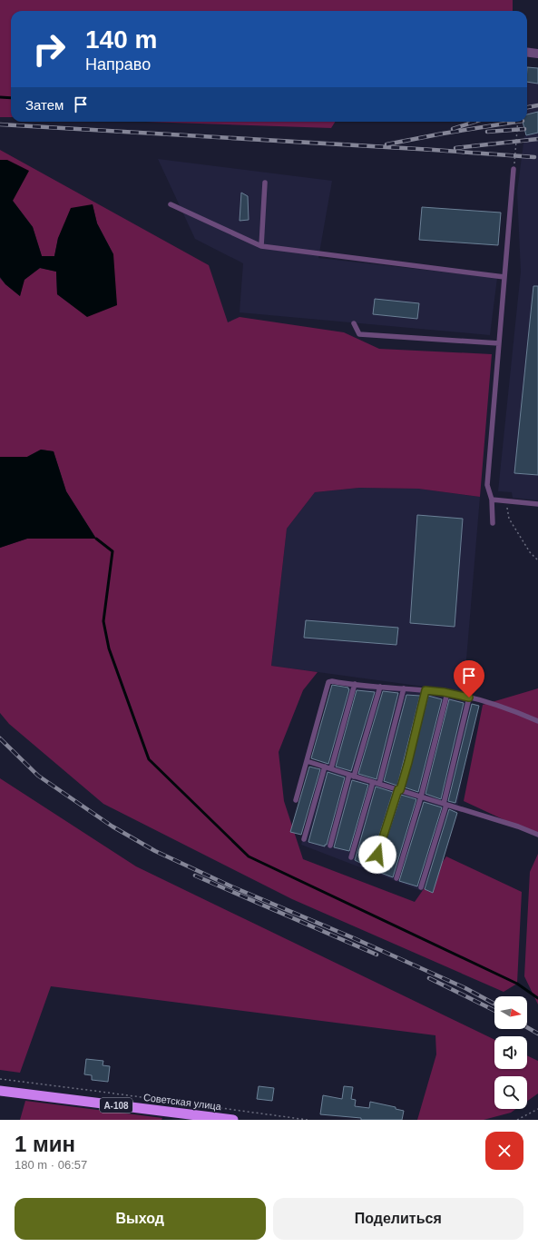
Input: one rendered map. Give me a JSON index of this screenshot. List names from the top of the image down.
{
  "streets": {
    "highway": ["Советская улица", "А-108"]
  },
  "north": "right",
  "page": {
    "turn": ["140 m", "Направо"],
    "then": "Затем",
    "heading": ["1 мин", "180 m · 06:57"],
    "buttons": ["Выход", "Поделиться"]
  }
}
